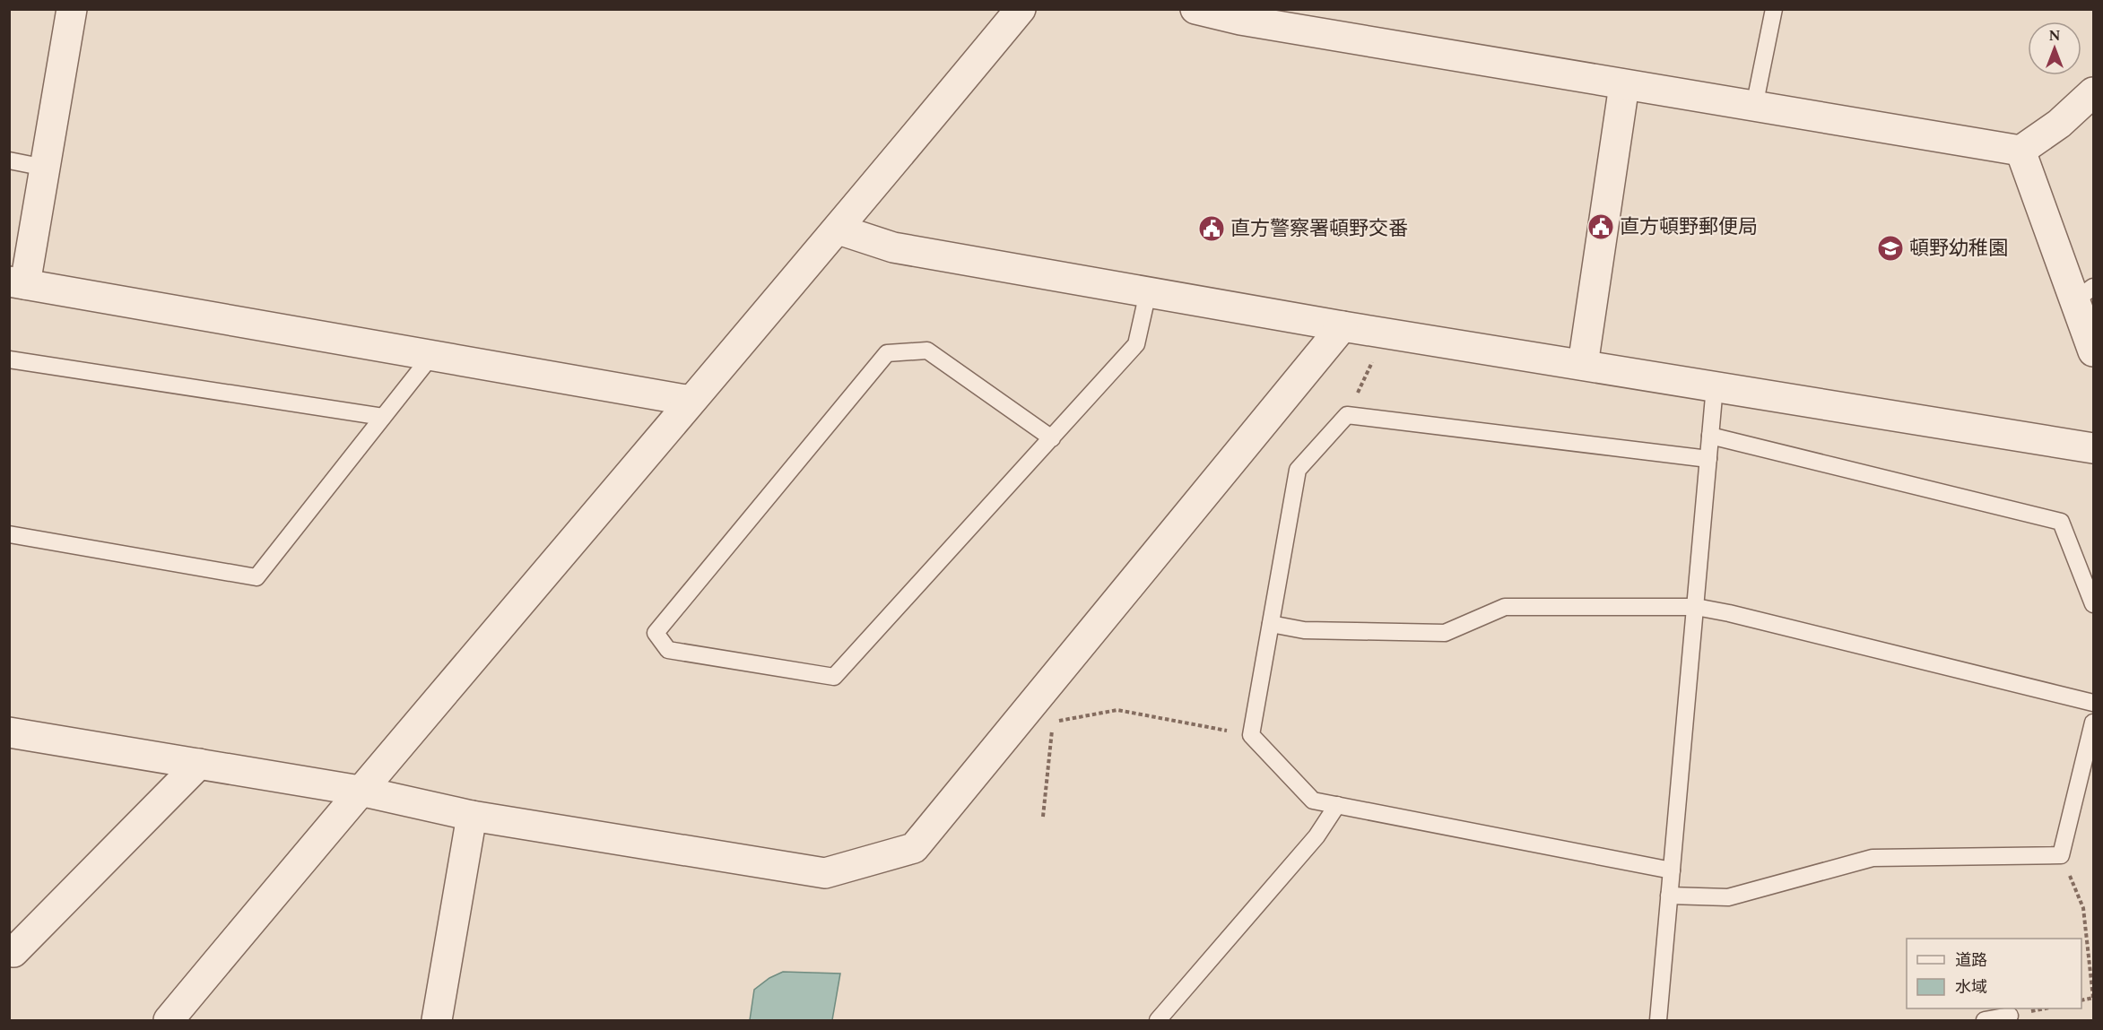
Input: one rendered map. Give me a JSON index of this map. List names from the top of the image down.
{
  "places": {
    "public building": ["直方頓野郵便局", "直方警察署頓野交番"],
    "school or university": ["頓野幼稚園"]
  },
  "legend": ["道路", "水域"],
  "north": "top"
}
